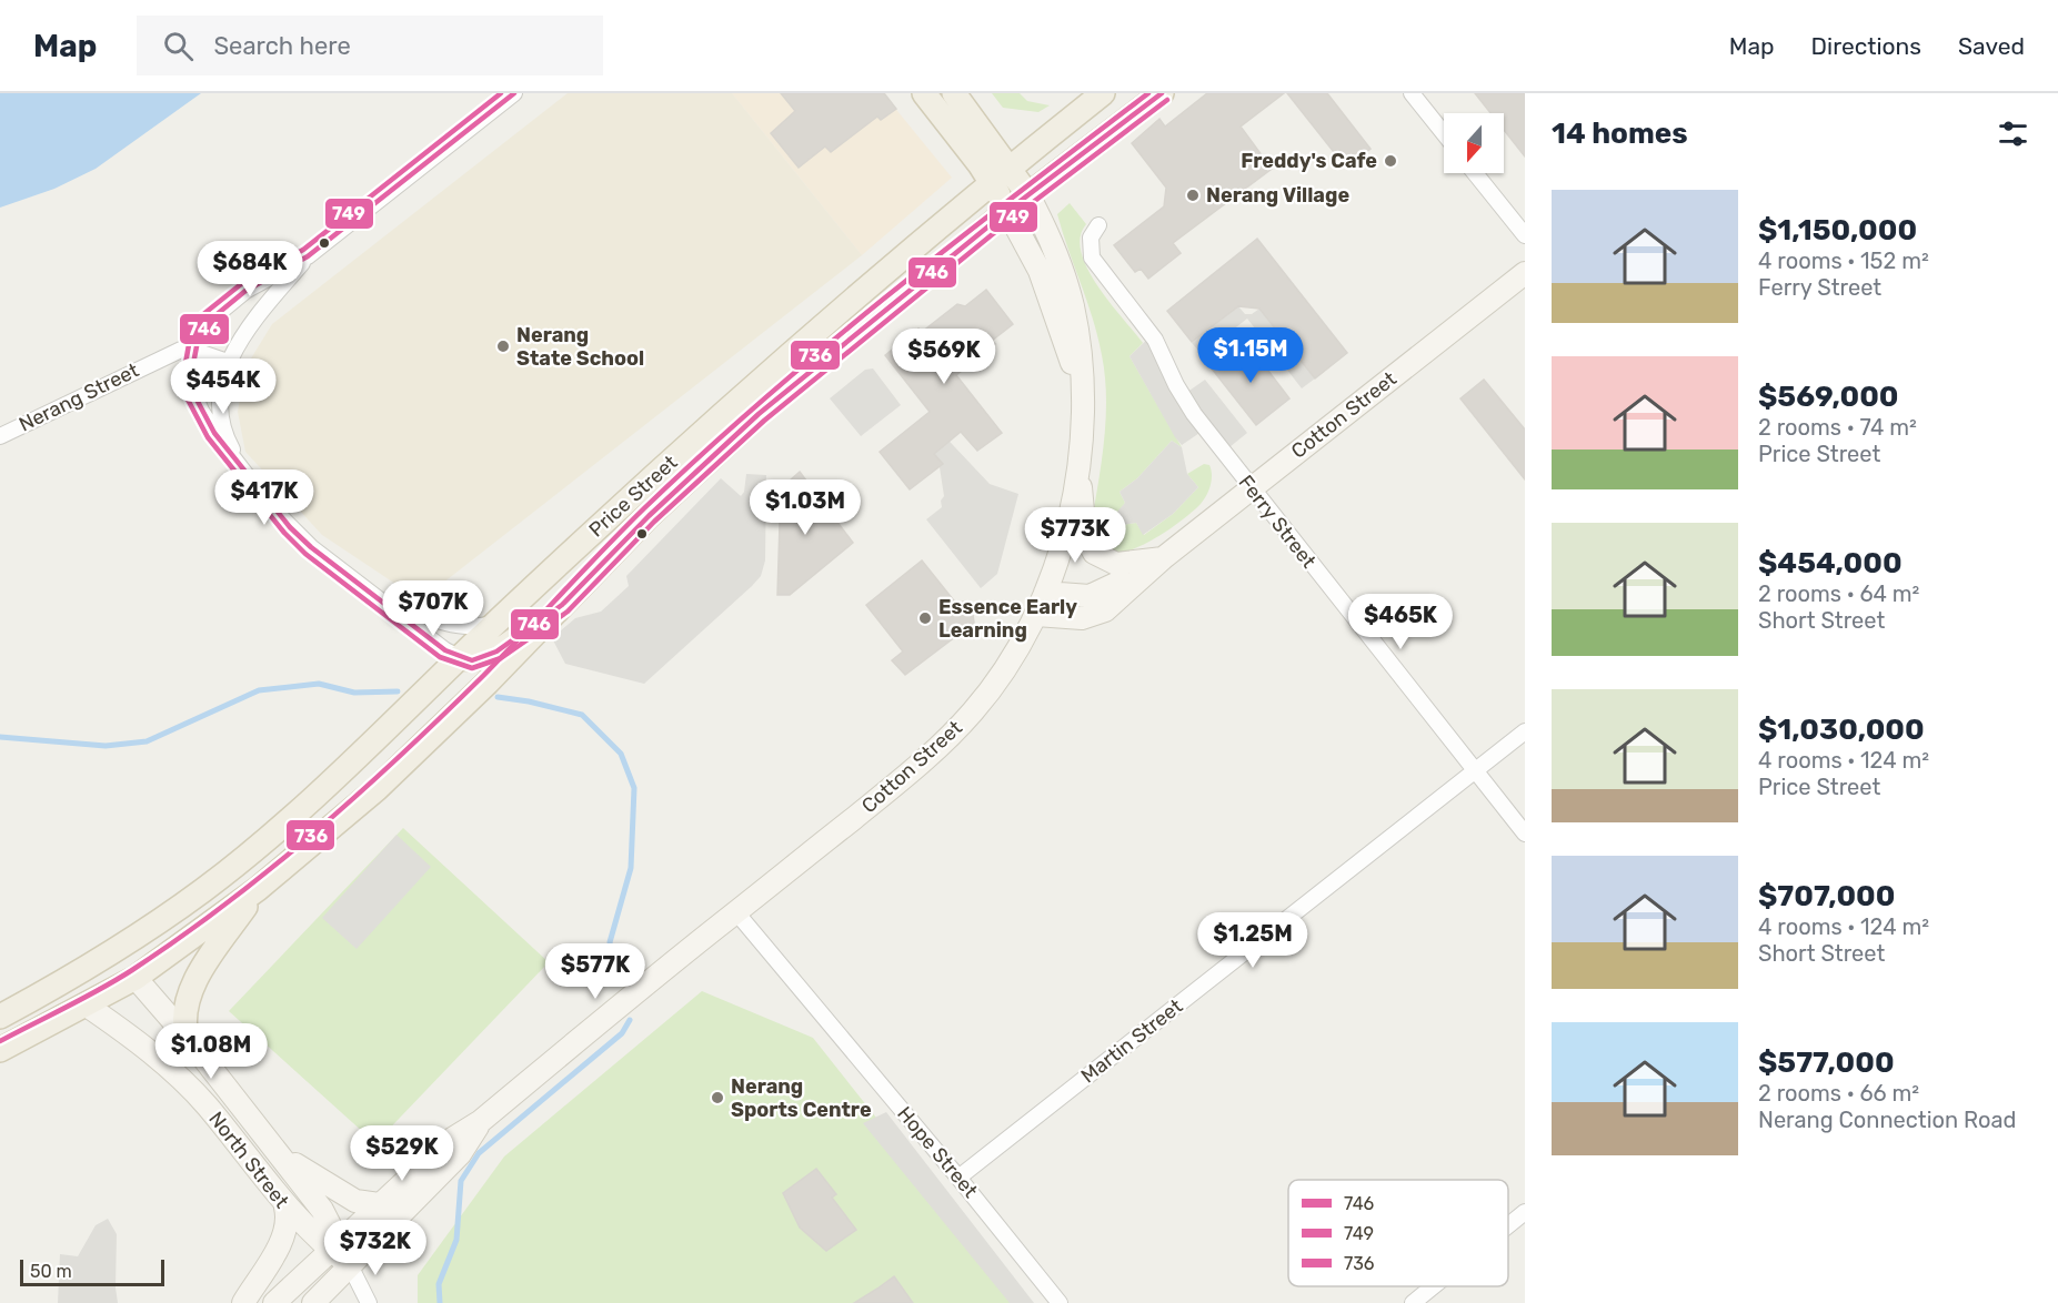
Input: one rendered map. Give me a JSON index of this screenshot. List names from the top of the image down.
{
  "streets": {
    "main road": ["Cotton Street", "Price Street", "North Street"],
    "street": [
      "Nerang Street",
      "Ferry Street",
      "Martin Street",
      "Hope Street"
    ]
  },
  "crossings": [
    ["Cotton Street", "Ferry Street"],
    ["Cotton Street", "Hope Street"],
    ["Ferry Street", "Martin Street"],
    ["Martin Street", "Hope Street"]
  ],
  "places": [
    "Freddy's Cafe",
    "Nerang Village",
    "Nerang State School",
    "Essence Early Learning",
    "Nerang Sports Centre"
  ],
  "lines": ["transit line 746", "transit line 749", "transit line 736"],
  "legend": ["746", "749", "736"],
  "scale_bar": "50 m",
  "north": "bottom",
  "page": {
    "header": "Map",
    "search": "Search here",
    "nav": ["Map", "Directions", "Saved"],
    "heading": "14 homes",
    "list": [
      {
        "name": "$1,150,000",
        "note": "4 rooms · 152 m² · Ferry Street"
      },
      {
        "name": "$569,000",
        "note": "2 rooms · 74 m² · Price Street"
      },
      {
        "name": "$454,000",
        "note": "2 rooms · 64 m² · Short Street"
      },
      {
        "name": "$1,030,000",
        "note": "4 rooms · 124 m² · Price Street"
      },
      {
        "name": "$707,000",
        "note": "4 rooms · 124 m² · Short Street"
      },
      {
        "name": "$577,000",
        "note": "2 rooms · 66 m² · Nerang Connection Road"
      }
    ],
    "price": [
      "$684K",
      "$1.15M",
      "$569K",
      "$454K",
      "$417K",
      "$1.03M",
      "$773K",
      "$707K",
      "$465K",
      "$1.25M",
      "$577K",
      "$1.08M",
      "$529K",
      "$732K"
    ],
    "scale": "50 m"
  }
}
